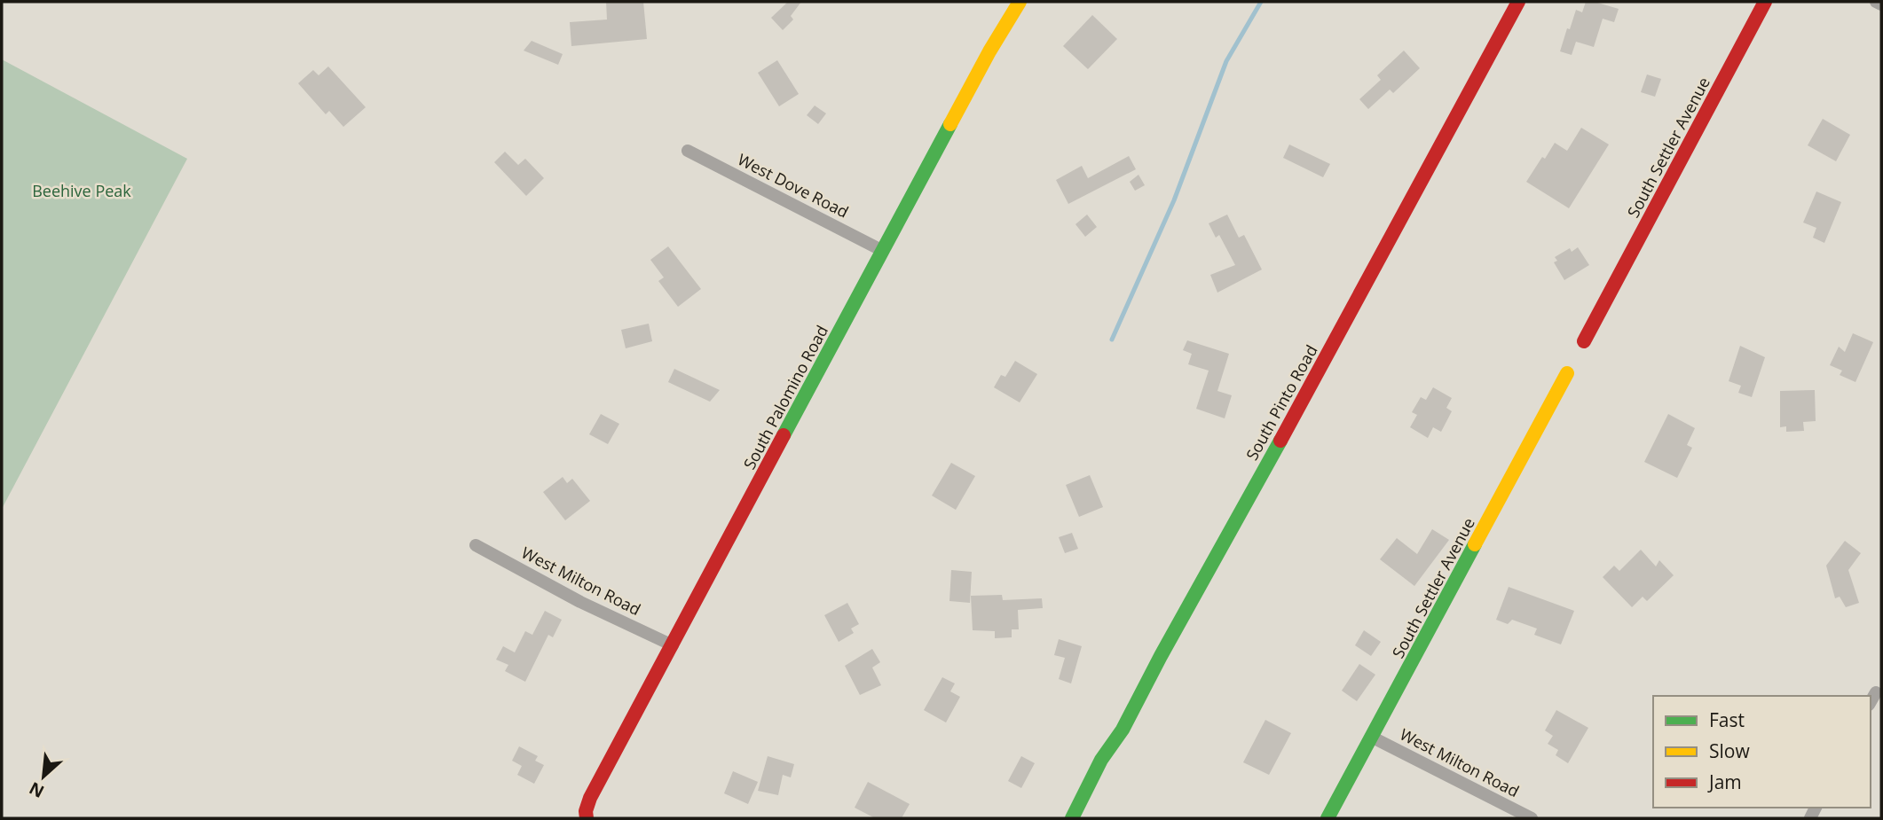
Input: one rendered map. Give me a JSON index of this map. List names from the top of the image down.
{
  "streets": {
    "street": [
      "South Settler Avenue",
      "West Dove Road",
      "South Palomino Road",
      "South Pinto Road",
      "West Milton Road"
    ]
  },
  "crossings": [
    ["South Settler Avenue", "West Milton Road"],
    ["West Dove Road", "South Palomino Road"],
    ["South Palomino Road", "West Milton Road"]
  ],
  "parks": ["Beehive Peak"],
  "legend": ["Fast", "Slow", "Jam"],
  "north": "bottom left"
}
